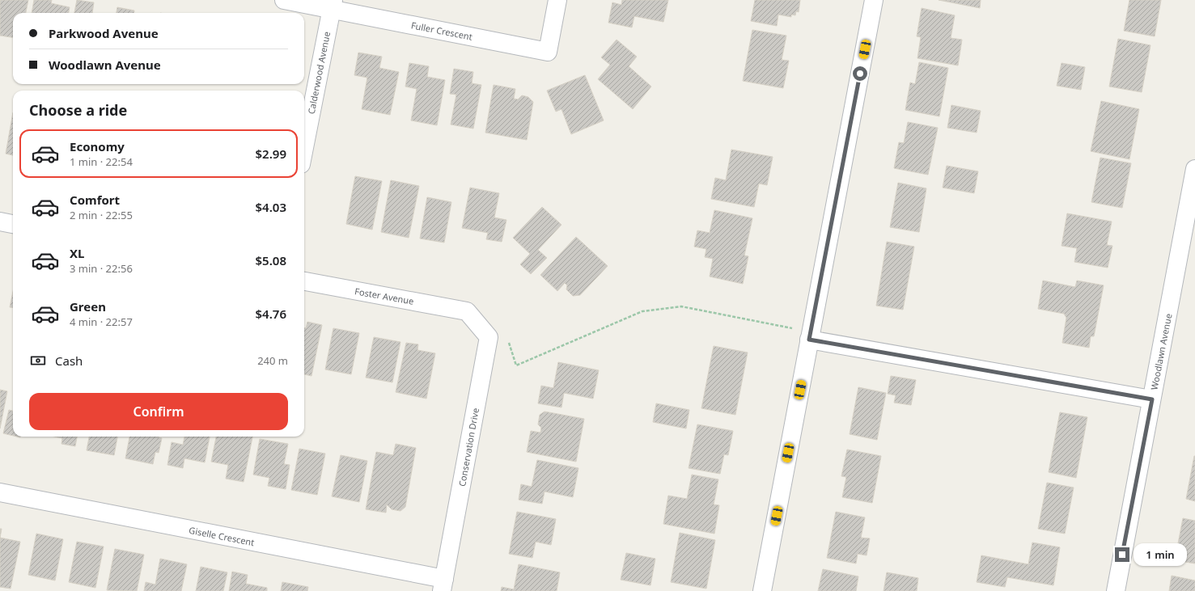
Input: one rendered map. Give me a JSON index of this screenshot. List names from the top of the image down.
{
  "streets": {
    "street": [
      "Fuller Crescent",
      "Calderwood Avenue",
      "Foster Avenue",
      "Woodlawn Avenue",
      "Conservation Drive",
      "Giselle Crescent"
    ]
  },
  "crossings": [
    ["Fuller Crescent", "Calderwood Avenue"],
    ["Foster Avenue", "Conservation Drive"],
    ["Conservation Drive", "Giselle Crescent"]
  ],
  "page": {
    "banner": ["Parkwood Avenue", "Woodlawn Avenue"],
    "heading": "Choose a ride",
    "list": [
      {
        "name": "Economy",
        "note": "1 min · 22:54",
        "value": "$2.99"
      },
      {
        "name": "Comfort",
        "note": "2 min · 22:55",
        "value": "$4.03"
      },
      {
        "name": "XL",
        "note": "3 min · 22:56",
        "value": "$5.08"
      },
      {
        "name": "Green",
        "note": "4 min · 22:57",
        "value": "$4.76"
      }
    ],
    "pay": ["Cash", "240 m"],
    "buttons": "Confirm",
    "bubble": "1 min"
  }
}
